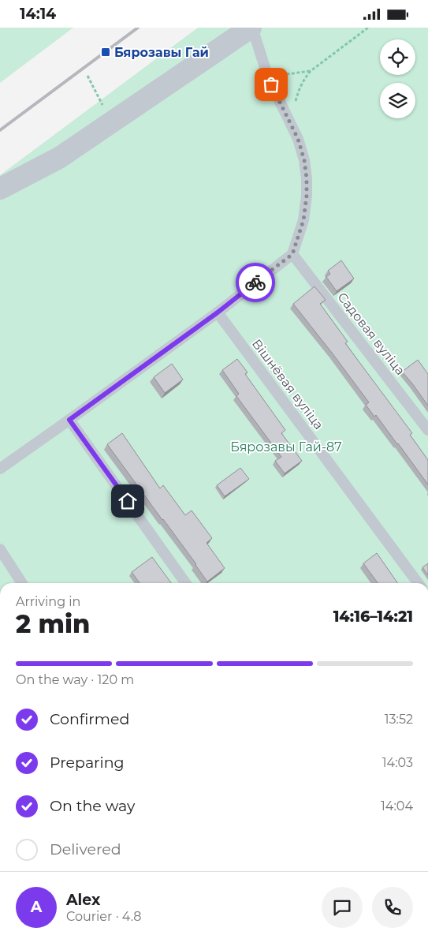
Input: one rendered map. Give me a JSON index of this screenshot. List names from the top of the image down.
{
  "streets": {
    "lane": ["Садовая вуліца", "Вішнёвая вуліца"]
  },
  "parks": ["Бярозавы Гай-87"],
  "places": {
    "transit": ["Бярозавы Гай"]
  },
  "page": {
    "status": "14:14",
    "heading": ["2 min", "Arriving in", "14:16–14:21"],
    "panel": ["Alex", "Courier · 4.8"],
    "bar": "On the way · 120 m",
    "list": [
      ["Confirmed", "13:52"],
      ["Preparing", "14:03"],
      ["On the way", "14:04"],
      "Delivered"
    ],
    "round": "A"
  }
}
